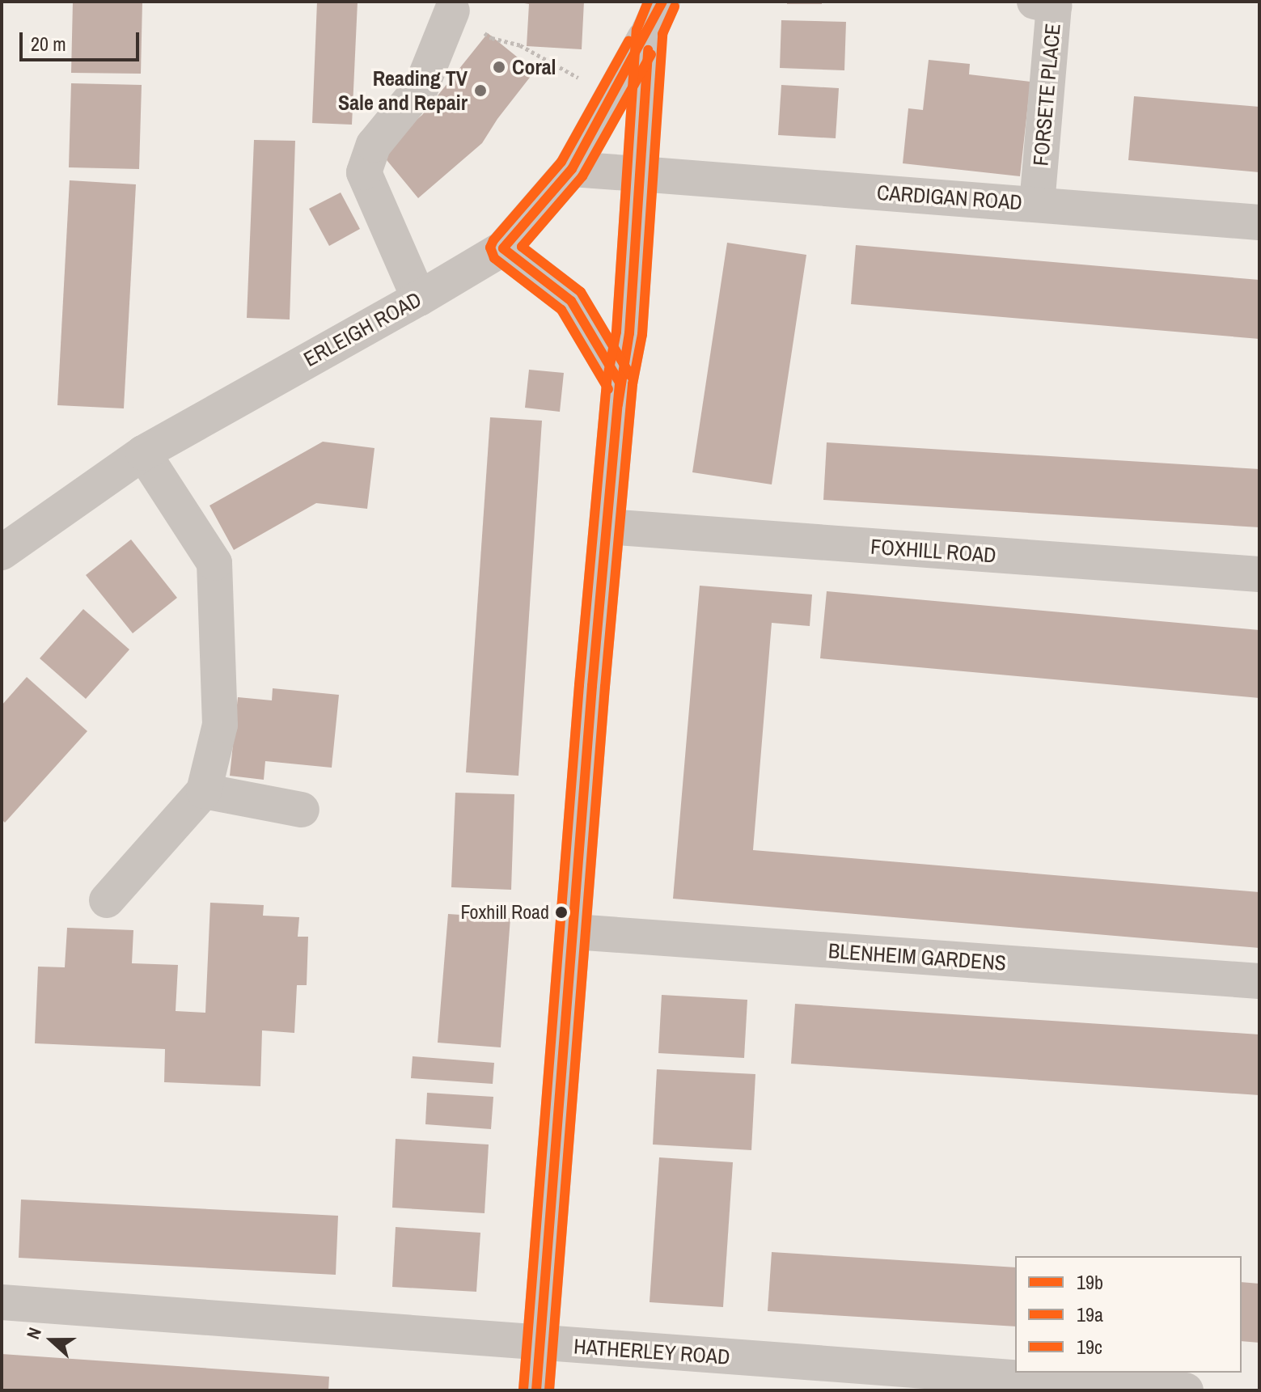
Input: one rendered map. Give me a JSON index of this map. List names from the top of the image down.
{
  "streets": {
    "street": [
      "FORSETE PLACE",
      "CARDIGAN ROAD",
      "ERLEIGH ROAD",
      "FOXHILL ROAD",
      "BLENHEIM GARDENS",
      "HATHERLEY ROAD"
    ]
  },
  "crossings": [
    ["FORSETE PLACE", "CARDIGAN ROAD"],
    ["CARDIGAN ROAD", "ERLEIGH ROAD"]
  ],
  "places": ["Coral", "Reading TV Sale and Repair", "Foxhill Road"],
  "lines": ["transit line 19b", "transit line 19c", "transit line 19a"],
  "legend": ["19b", "19a", "19c"],
  "scale_bar": "20 m",
  "north": "left"
}
